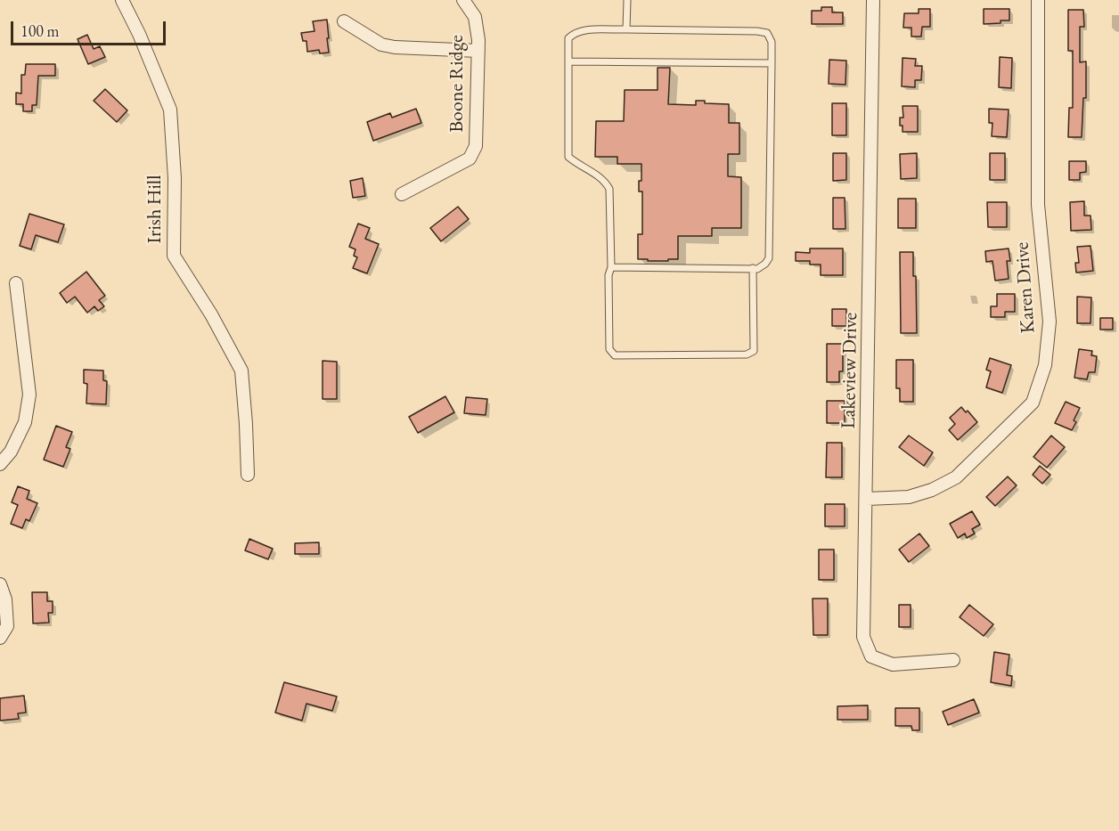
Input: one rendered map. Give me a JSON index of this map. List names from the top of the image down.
{
  "streets": {
    "street": [
      "Boone Ridge",
      "Irish Hill",
      "Karen Drive",
      "Lakeview Drive"
    ]
  },
  "crossings": [
    ["Karen Drive", "Lakeview Drive"]
  ],
  "scale_bar": "100 m"
}
